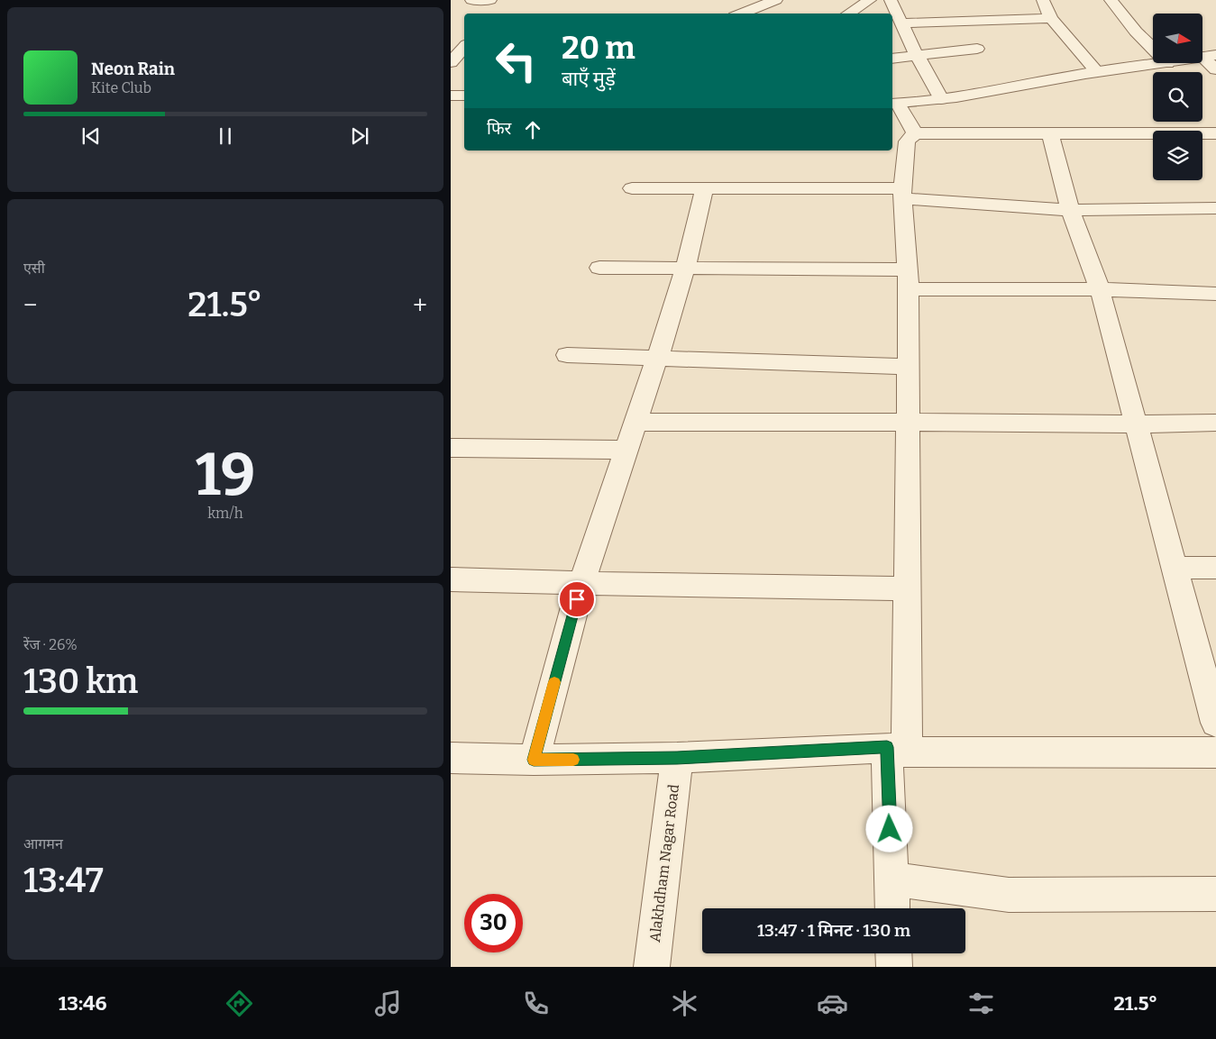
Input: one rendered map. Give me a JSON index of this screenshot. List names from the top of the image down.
{
  "streets": {
    "street": ["Alakhdham Nagar Road"]
  },
  "north": "right",
  "page": {
    "turn": ["20 m", "बाएँ मुड़ें"],
    "song": ["Neon Rain", "Kite Club"],
    "then": "फिर",
    "tile": [
      "एसी",
      ["19", "km/h"],
      ["रेंज · 26%", "130 km"],
      ["आगमन", "13:47"]
    ],
    "heat": ["−", "21.5°", "+"],
    "limit": "30",
    "trip": "13:47 · 1 मिनट · 130 m",
    "tabs": ["13:46", "21.5°"]
  }
}
